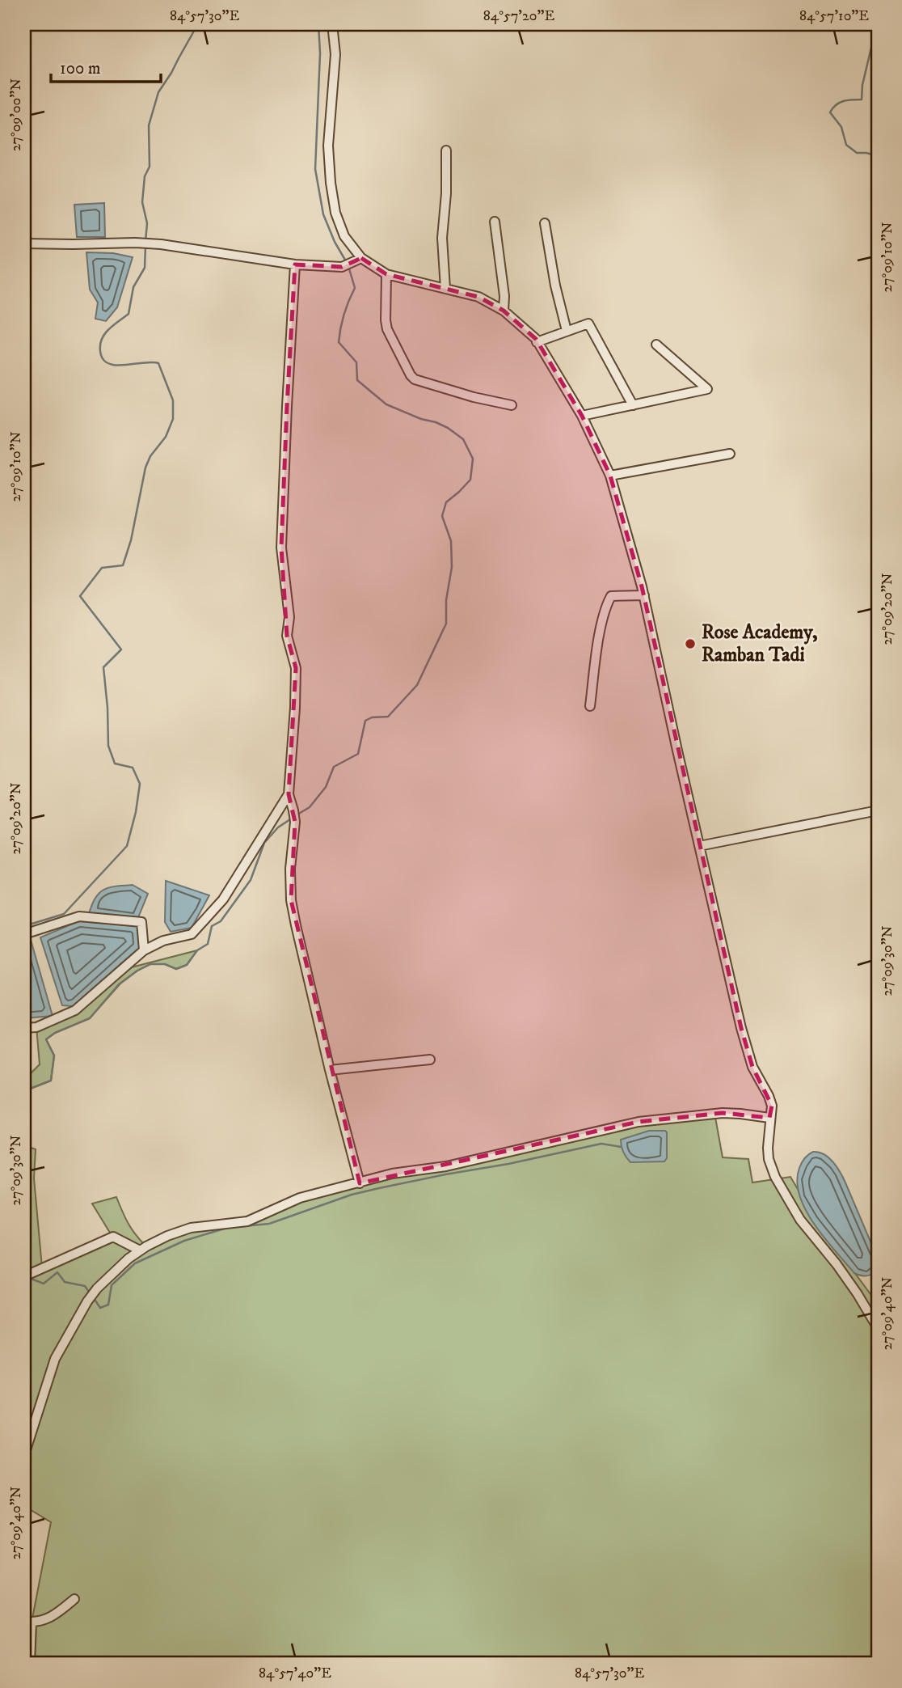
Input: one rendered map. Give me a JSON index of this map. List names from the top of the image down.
{
  "places": ["Rose Academy, Ramban Tadi"],
  "scale_bar": "100 m",
  "coordinates": [
    "84°57'30\"E",
    "84°57'20\"E",
    "84°57'10\"E",
    "27°09'00\"N",
    "27°09'10\"N",
    "27°09'20\"N",
    "27°09'30\"N",
    "27°09'40\"N",
    "84°57'40\"E"
  ]
}
